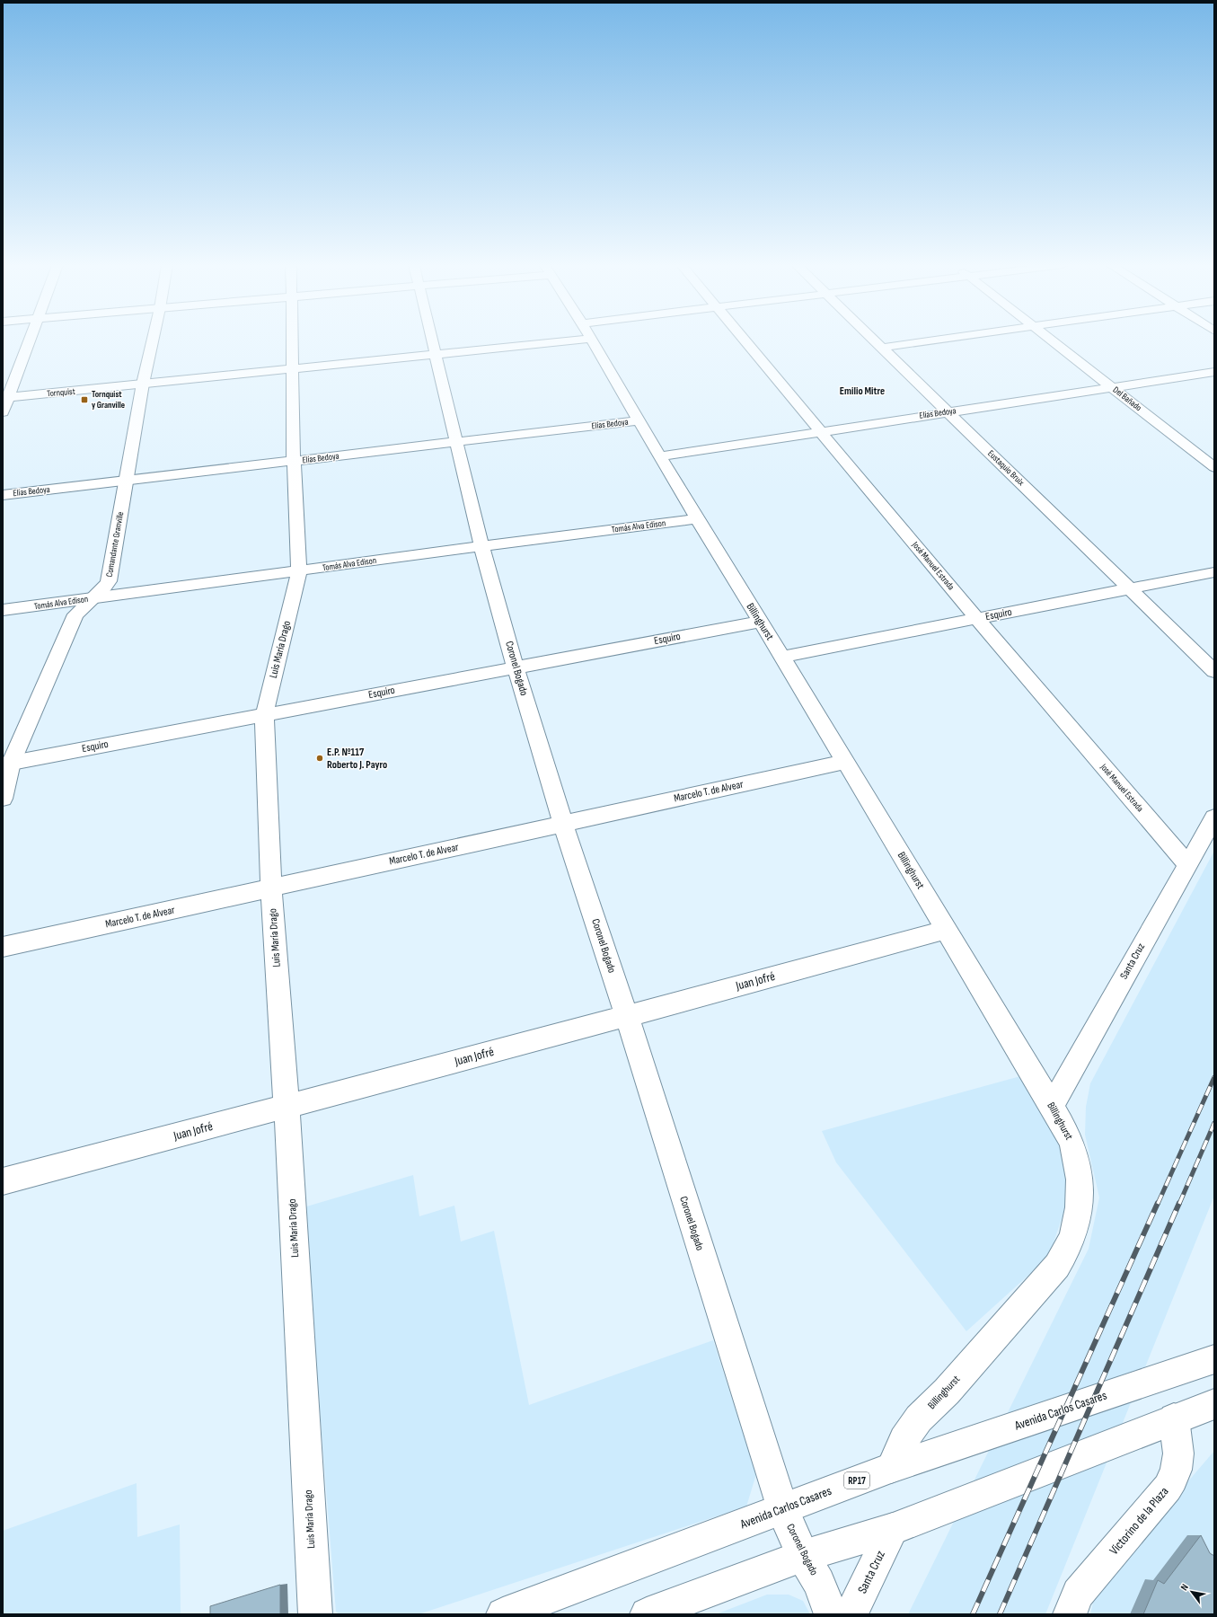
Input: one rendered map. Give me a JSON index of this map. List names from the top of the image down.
{
  "streets": {
    "street": [
      "Tornquist",
      "Del Bañado",
      "Elías Bedoya",
      "Eustaquio Bruix",
      "Tomás Alva Edison",
      "Comandante Granville",
      "José Manuel Estrada",
      "Esquiro",
      "Billinghurst",
      "Luis María Drago",
      "Coronel Bogado",
      "Marcelo T. de Alvear",
      "Santa Cruz",
      "Juan Jofré",
      "Avenida Carlos Casares",
      "RP17",
      "Victorino de la Plaza"
    ]
  },
  "crossings": [
    ["Tornquist", "Comandante Granville"],
    ["Tornquist", "Luis María Drago"],
    ["Tornquist", "Coronel Bogado"],
    ["Del Bañado", "Elías Bedoya"],
    ["Elías Bedoya", "Eustaquio Bruix"],
    ["Elías Bedoya", "Comandante Granville"],
    ["Elías Bedoya", "José Manuel Estrada"],
    ["Elías Bedoya", "Billinghurst"],
    ["Elías Bedoya", "Luis María Drago"],
    ["Elías Bedoya", "Coronel Bogado"],
    ["Eustaquio Bruix", "Esquiro"],
    ["Tomás Alva Edison", "Comandante Granville"],
    ["Tomás Alva Edison", "Billinghurst"],
    ["Tomás Alva Edison", "Luis María Drago"],
    ["Tomás Alva Edison", "Coronel Bogado"],
    ["Comandante Granville", "Esquiro"],
    ["José Manuel Estrada", "Esquiro"],
    ["José Manuel Estrada", "Santa Cruz"],
    ["Esquiro", "Billinghurst"],
    ["Esquiro", "Luis María Drago"],
    ["Esquiro", "Coronel Bogado"],
    ["Billinghurst", "Marcelo T. de Alvear"],
    ["Billinghurst", "Santa Cruz"],
    ["Billinghurst", "Juan Jofré"],
    ["Billinghurst", "Avenida Carlos Casares"],
    ["Luis María Drago", "Marcelo T. de Alvear"],
    ["Luis María Drago", "Juan Jofré"],
    ["Coronel Bogado", "Marcelo T. de Alvear"],
    ["Coronel Bogado", "Juan Jofré"],
    ["Coronel Bogado", "Avenida Carlos Casares"]
  ],
  "districts": ["Emilio Mitre"],
  "places": {
    "transit": ["Tornquist y Granville"],
    "other": ["E.P. Nº117 Roberto J. Payro"]
  },
  "north": "top left"
}
